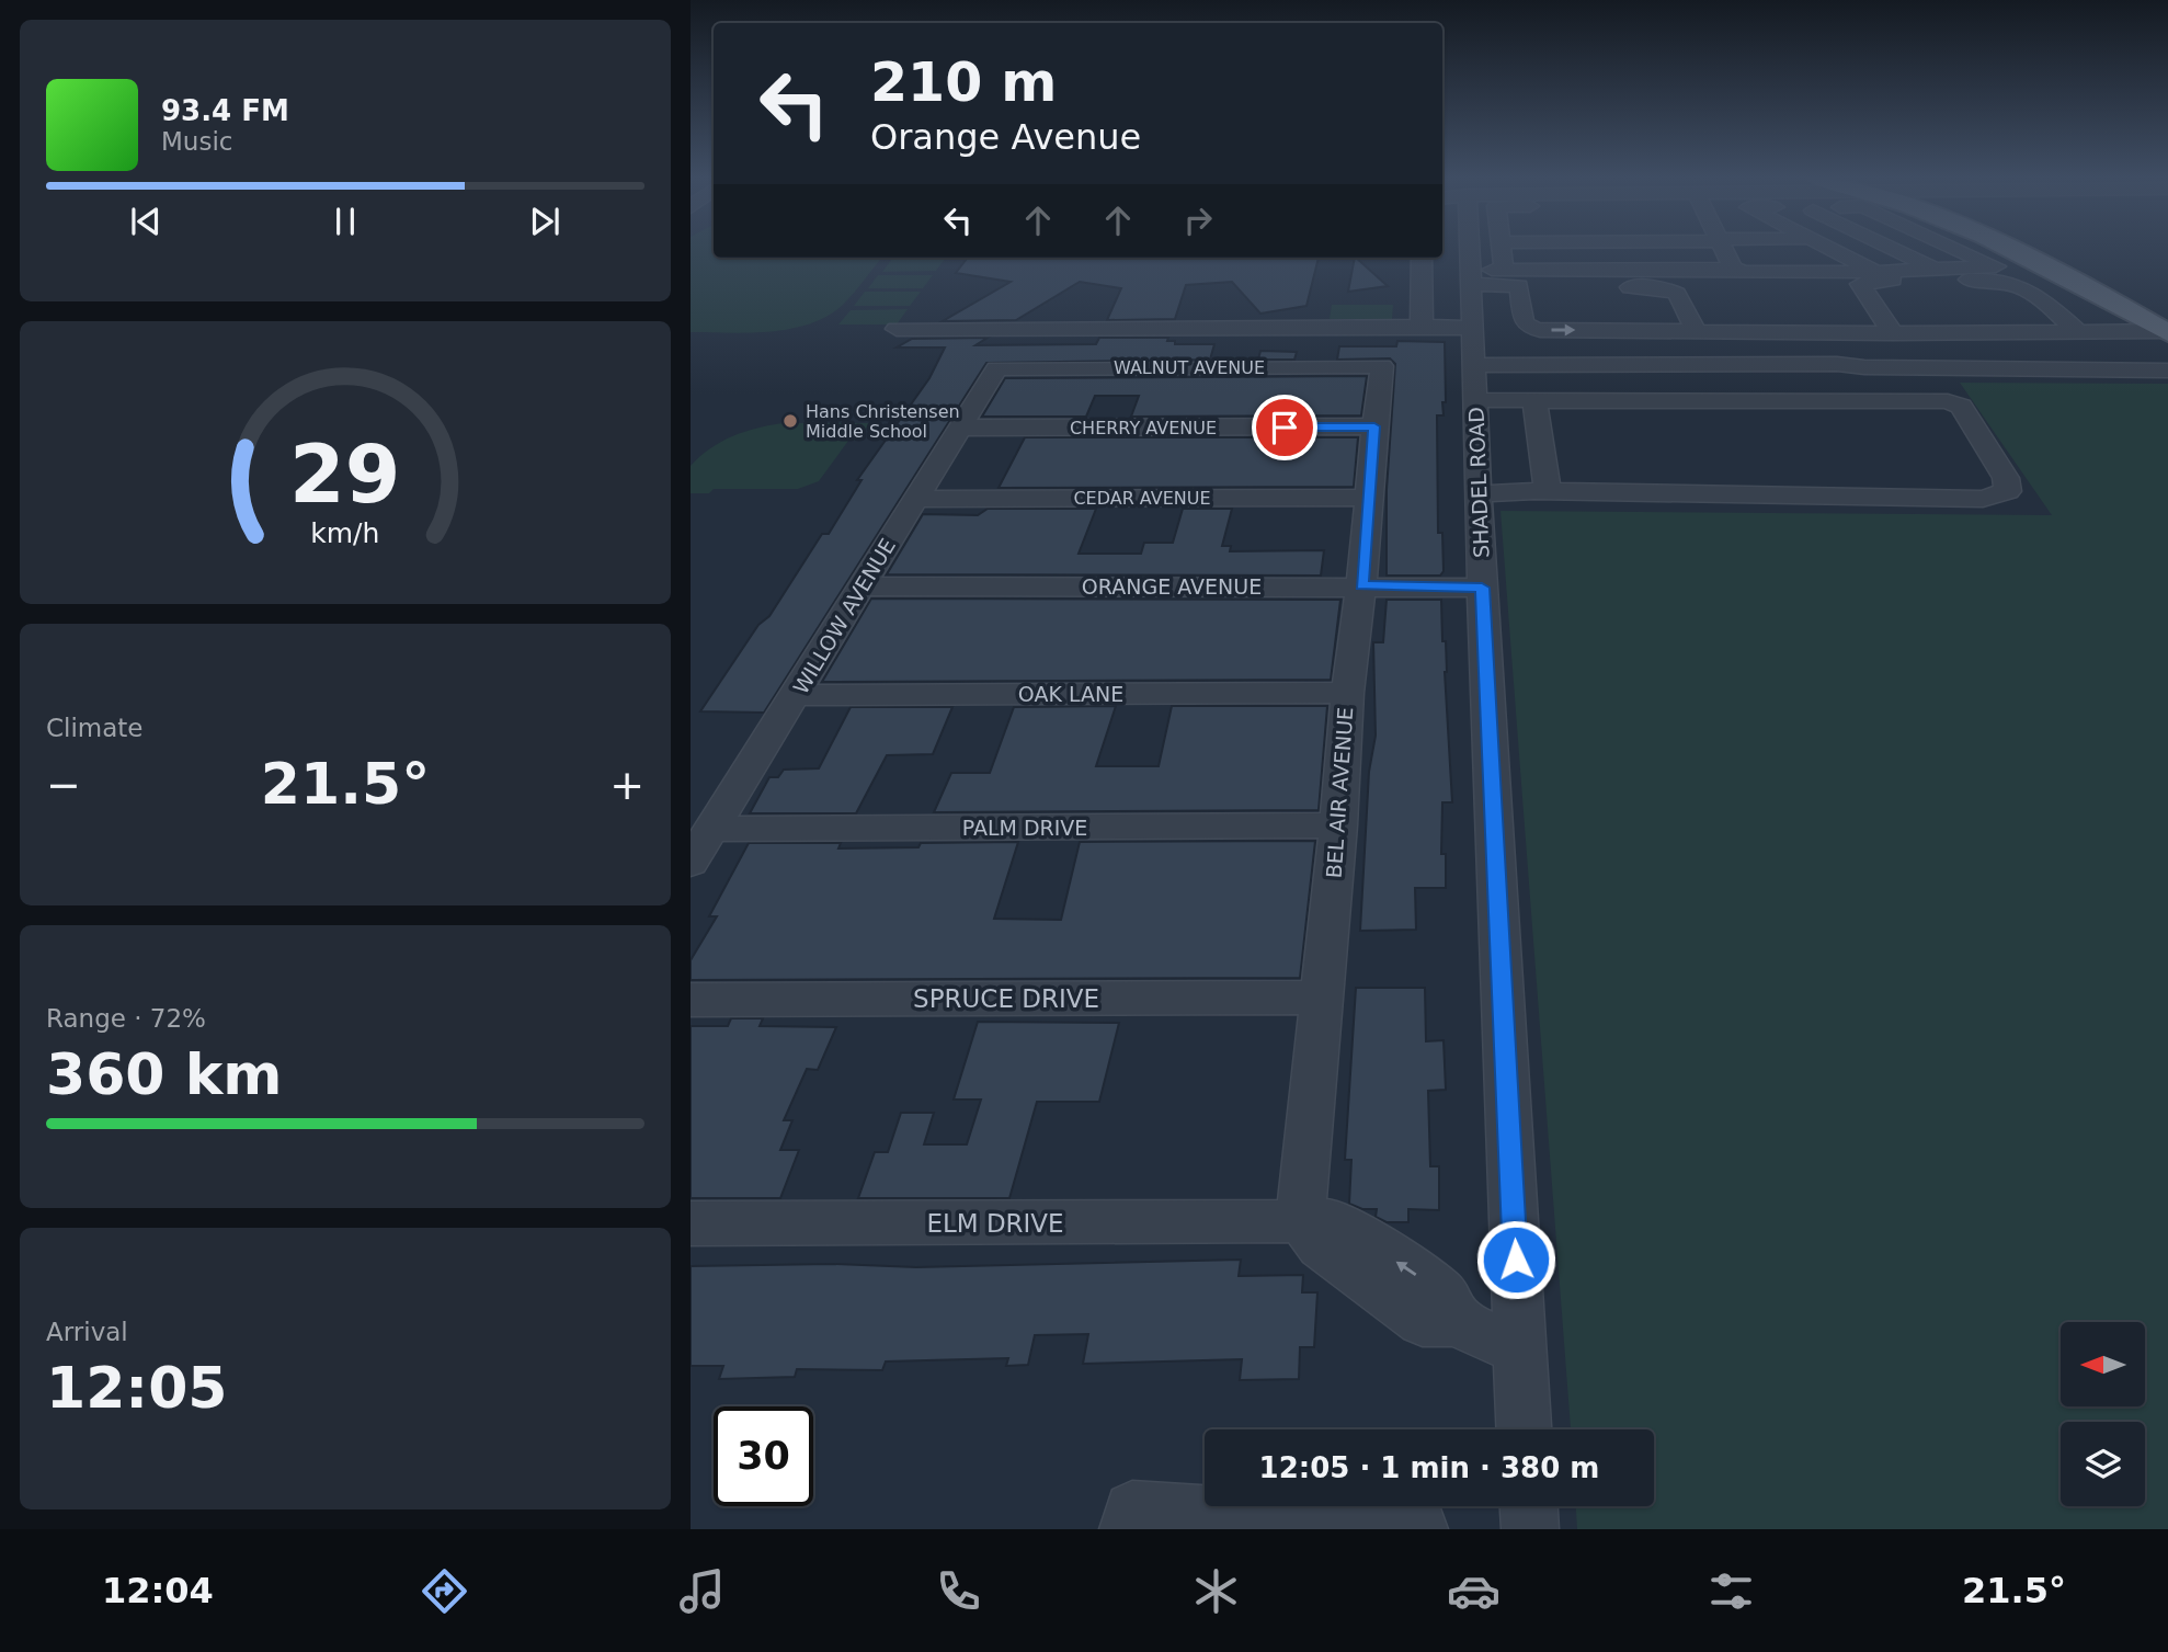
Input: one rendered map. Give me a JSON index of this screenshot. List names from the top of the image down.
{
  "streets": {
    "street": [
      "WALNUT AVENUE",
      "CHERRY AVENUE",
      "SHADEL ROAD",
      "CEDAR AVENUE",
      "ORANGE AVENUE",
      "WILLOW AVENUE",
      "OAK LANE",
      "BEL AIR AVENUE",
      "PALM DRIVE",
      "SPRUCE DRIVE",
      "ELM DRIVE"
    ]
  },
  "crossings": [
    ["WALNUT AVENUE", "WILLOW AVENUE"],
    ["WALNUT AVENUE", "BEL AIR AVENUE"],
    ["CHERRY AVENUE", "WILLOW AVENUE"],
    ["CHERRY AVENUE", "BEL AIR AVENUE"],
    ["SHADEL ROAD", "ORANGE AVENUE"],
    ["CEDAR AVENUE", "WILLOW AVENUE"],
    ["CEDAR AVENUE", "BEL AIR AVENUE"],
    ["ORANGE AVENUE", "WILLOW AVENUE"],
    ["ORANGE AVENUE", "BEL AIR AVENUE"],
    ["WILLOW AVENUE", "OAK LANE"],
    ["WILLOW AVENUE", "PALM DRIVE"],
    ["OAK LANE", "BEL AIR AVENUE"],
    ["BEL AIR AVENUE", "PALM DRIVE"],
    ["BEL AIR AVENUE", "SPRUCE DRIVE"],
    ["BEL AIR AVENUE", "ELM DRIVE"]
  ],
  "places": ["Hans Christensen Middle School"],
  "north": "left",
  "page": {
    "turn": ["210 m", "Orange Avenue"],
    "song": ["93.4 FM", "Music"],
    "tile": [
      "Climate",
      ["Range · 72%", "360 km"],
      ["Arrival", "12:05"]
    ],
    "heat": ["−", "21.5°", "+"],
    "limit": "30",
    "trip": "12:05 · 1 min · 380 m",
    "tabs": ["12:04", "21.5°"],
    "gauge": ["29", "km/h"]
  }
}
